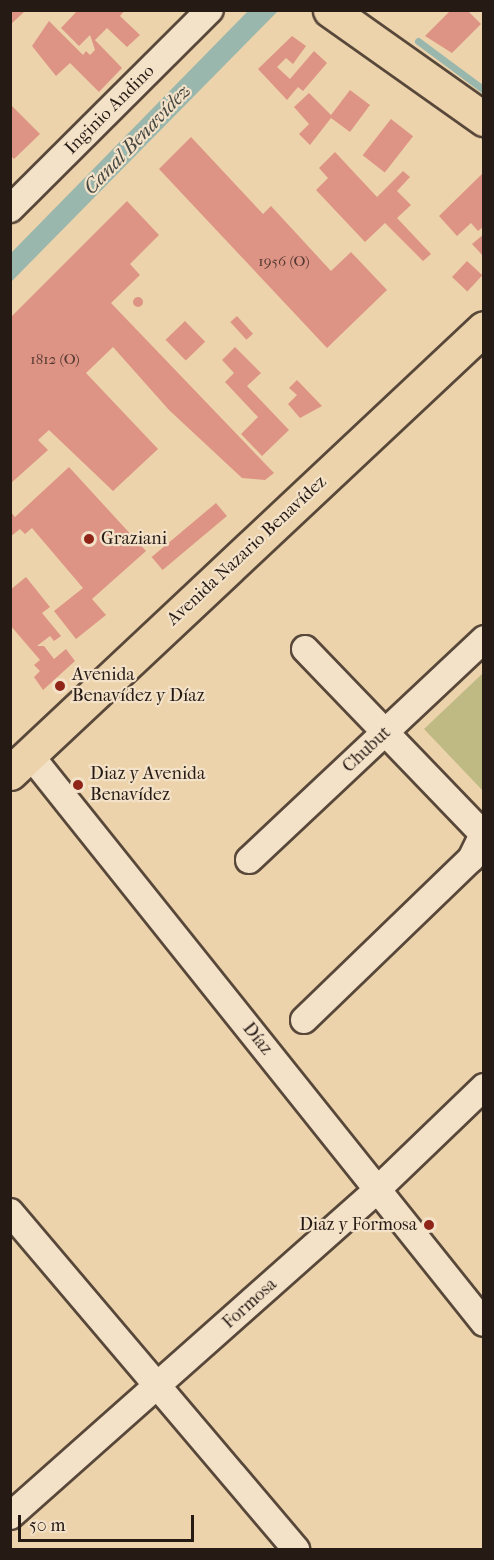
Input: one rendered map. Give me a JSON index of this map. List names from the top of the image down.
{
  "streets": {
    "main road": ["Avenida Nazario Benavídez"],
    "street": [
      "Inginio Andino",
      "Chubut",
      "Díaz",
      "Formosa"
    ]
  },
  "crossings": [
    ["Avenida Nazario Benavídez", "Díaz"],
    ["Díaz", "Formosa"]
  ],
  "water": ["Canal Benavídez"],
  "places": [
    "Graziani",
    "Avenida Benavídez y Díaz",
    "Diaz y Avenida Benavídez",
    "Diaz y Formosa"
  ],
  "house_numbers": ["1956 (O)", "1812 (O)"],
  "scale_bar": "50 m"
}
